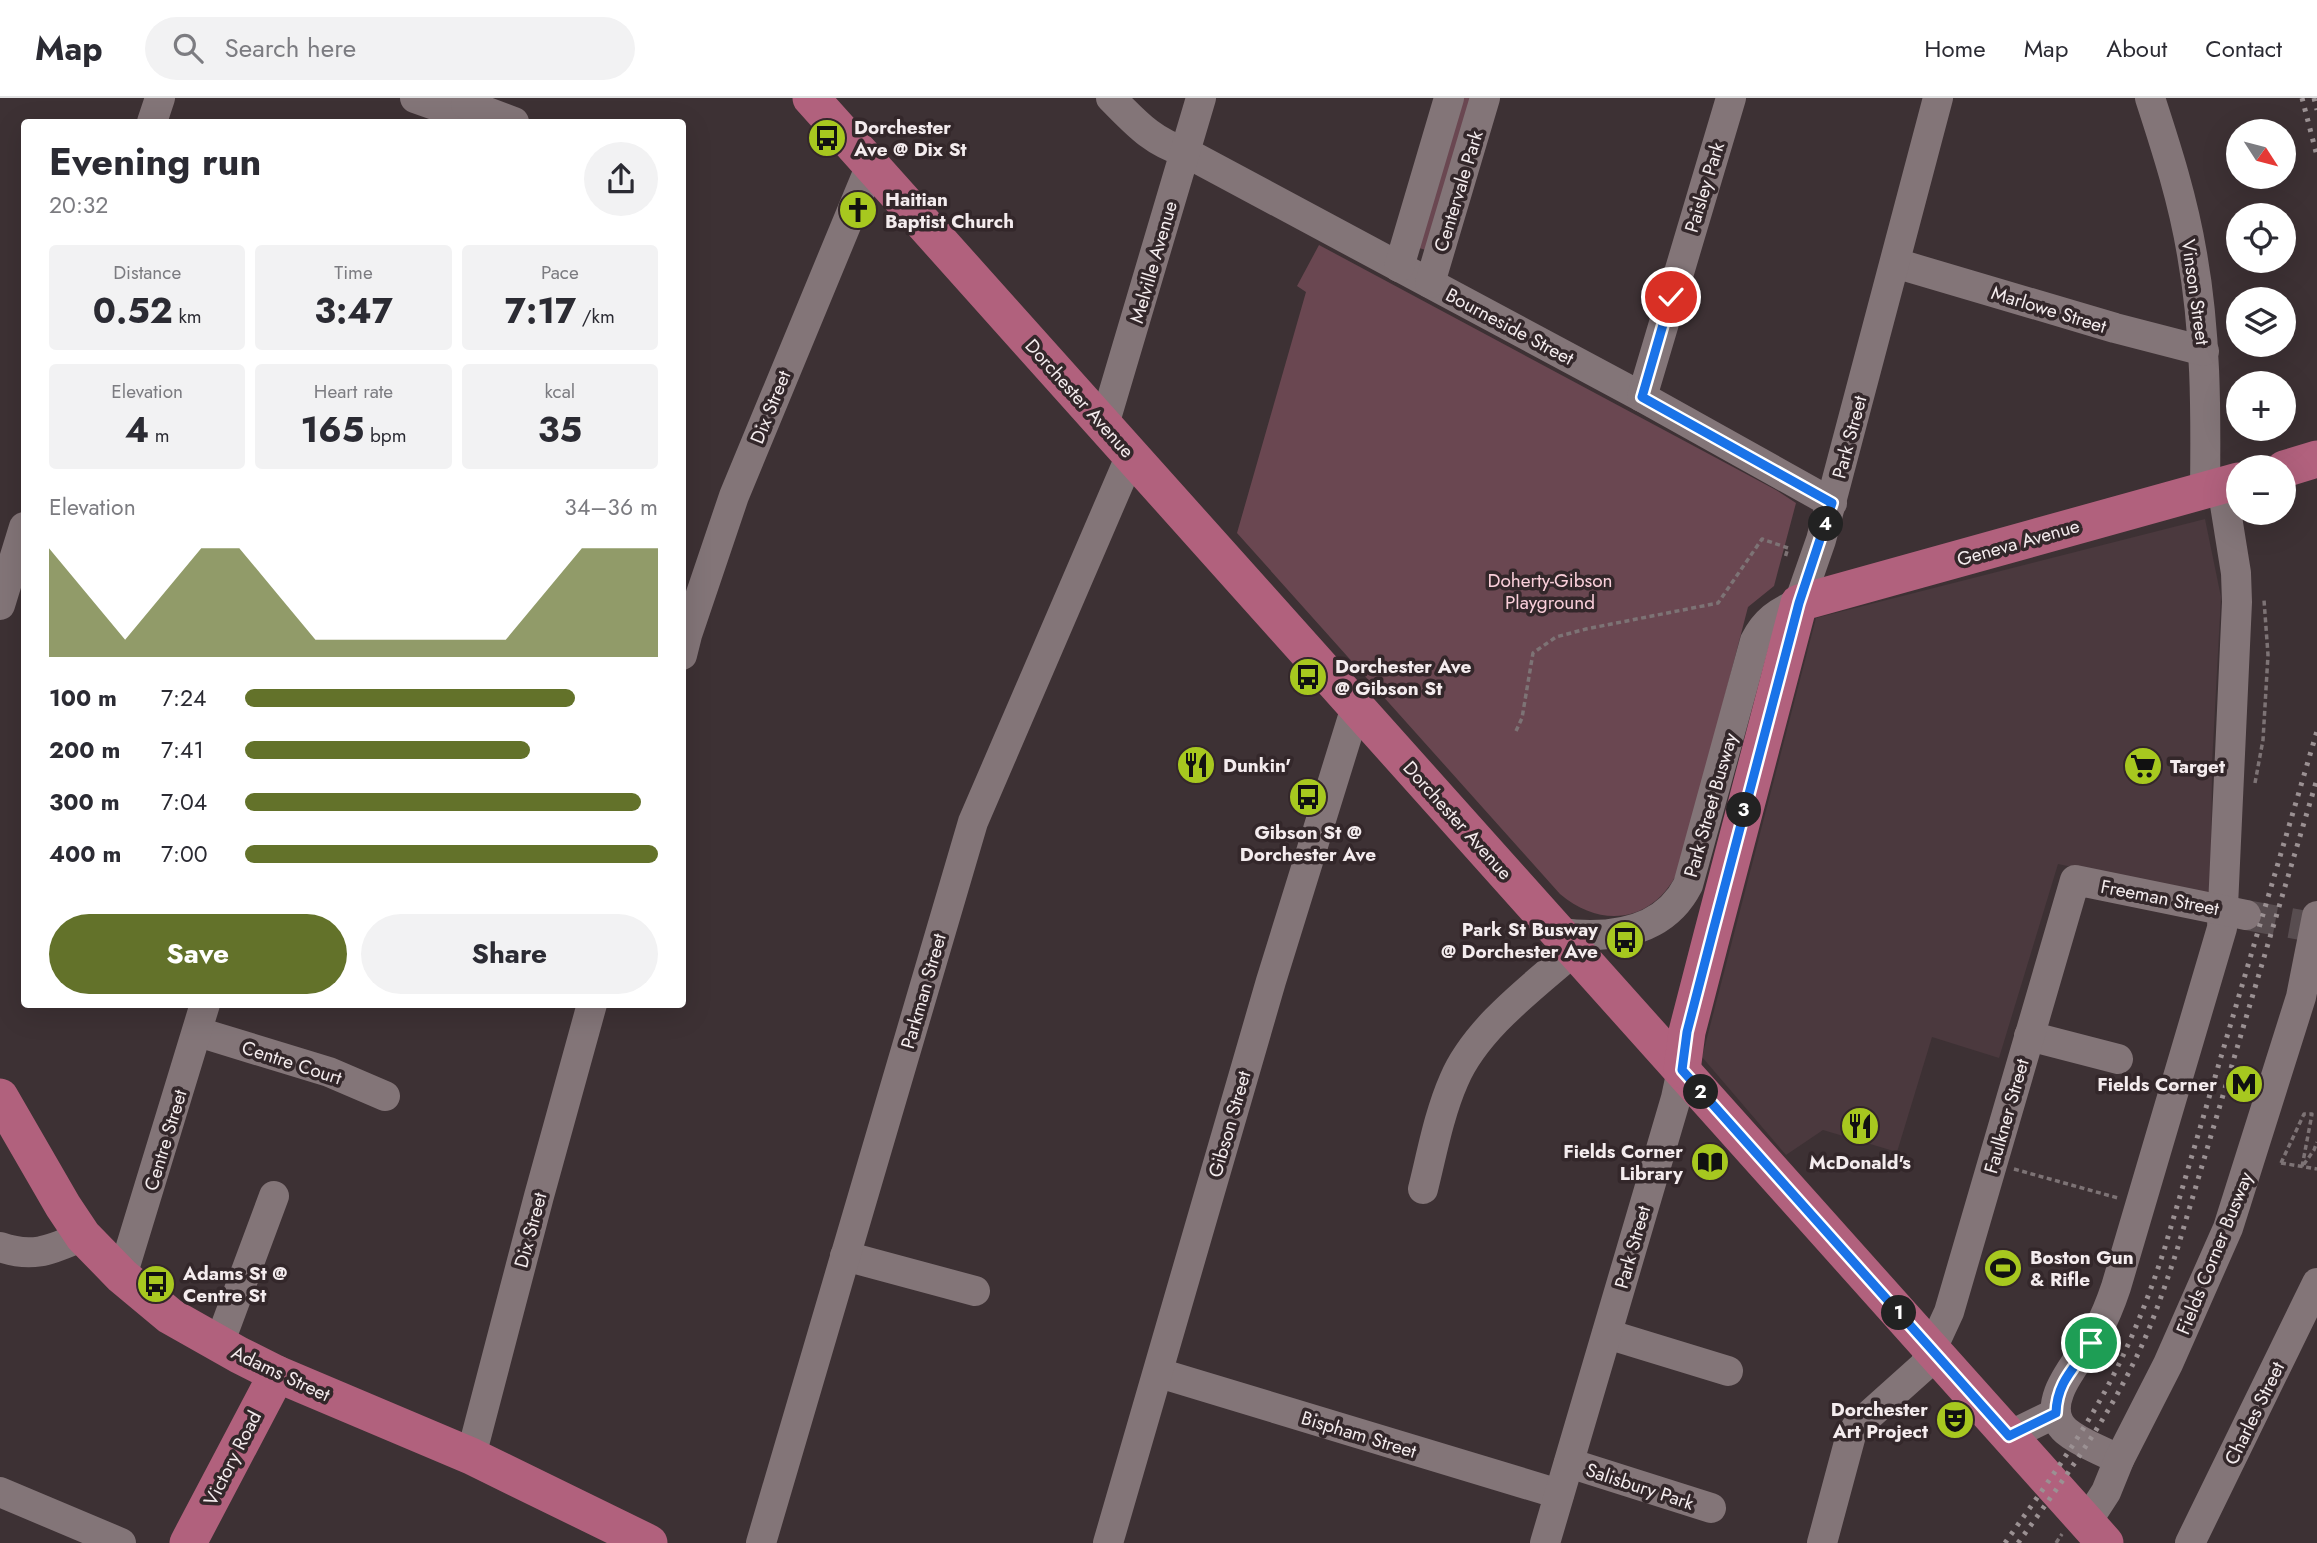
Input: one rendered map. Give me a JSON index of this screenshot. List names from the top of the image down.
{
  "streets": {
    "main road": [
      "Dorchester Avenue",
      "Park Street",
      "Geneva Avenue",
      "Adams Street",
      "Victory Road"
    ],
    "street": [
      "Paisley Park",
      "Centervale Park",
      "Melville Avenue",
      "Vinson Street",
      "Marlowe Street",
      "Bourneside Street",
      "Dix Street",
      "Park Street Busway",
      "Freeman Street",
      "Parkman Street",
      "Centre Court",
      "Faulkner Street",
      "Gibson Street",
      "Centre Street",
      "Fields Corner Busway",
      "Charles Street",
      "Bispham Street",
      "Salisbury Park"
    ]
  },
  "crossings": [
    ["Paisley Park", "Bourneside Street"],
    ["Centervale Park", "Bourneside Street"],
    ["Melville Avenue", "Bourneside Street"],
    ["Melville Avenue", "Dorchester Avenue"],
    ["Vinson Street", "Marlowe Street"],
    ["Vinson Street", "Geneva Avenue"],
    ["Marlowe Street", "Park Street"],
    ["Bourneside Street", "Park Street"],
    ["Dorchester Avenue", "Dix Street"],
    ["Dorchester Avenue", "Park Street"],
    ["Dorchester Avenue", "Park Street Busway"],
    ["Dorchester Avenue", "Parkman Street"],
    ["Dorchester Avenue", "Faulkner Street"],
    ["Dorchester Avenue", "Gibson Street"],
    ["Dorchester Avenue", "Fields Corner Busway"],
    ["Dix Street", "Adams Street"],
    ["Park Street", "Geneva Avenue"],
    ["Park Street", "Park Street Busway"],
    ["Park Street", "Bispham Street"],
    ["Park Street", "Salisbury Park"],
    ["Geneva Avenue", "Park Street Busway"],
    ["Freeman Street", "Faulkner Street"],
    ["Centre Court", "Centre Street"],
    ["Gibson Street", "Bispham Street"],
    ["Centre Street", "Adams Street"],
    ["Adams Street", "Victory Road"]
  ],
  "parks": ["Doherty-Gibson Playground"],
  "places": {
    "bus stop": [
      "Dorchester Ave @ Dix St",
      "Dorchester Ave @ Gibson St",
      "Gibson St @ Dorchester Ave",
      "Park St Busway @ Dorchester Ave",
      "Adams St @ Centre St"
    ],
    "church": ["Haitian Baptist Church"],
    "restaurant": ["Dunkin'", "McDonald's"],
    "supermarket": ["Target"],
    "metro station": ["Fields Corner"],
    "library": ["Fields Corner Library"],
    "sports": ["Boston Gun & Rifle"],
    "theatre": ["Dorchester Art Project"]
  },
  "north": "bottom right",
  "page": {
    "header": "Map",
    "search": "Search here",
    "nav": [
      "Home",
      "Map",
      "About",
      "Contact"
    ],
    "map_buttons": ["+", "−"],
    "heading": ["Evening run", "20:32"],
    "stats": [
      ["Distance", "0.52 km"],
      ["Time", "3:47"],
      ["Pace", "7:17 /km"],
      ["Elevation", "4 m"],
      ["Heart rate", "165 bpm"],
      ["kcal", "35"]
    ],
    "chart": ["Elevation", "34–36 m"],
    "pins": [
      "4",
      "3",
      "2",
      "1"
    ],
    "list": [
      {
        "name": "100 m",
        "note": "7:24"
      },
      {
        "name": "200 m",
        "note": "7:41"
      },
      {
        "name": "300 m",
        "note": "7:04"
      },
      {
        "name": "400 m",
        "note": "7:00"
      }
    ],
    "buttons": ["Save", "Share"]
  }
}
